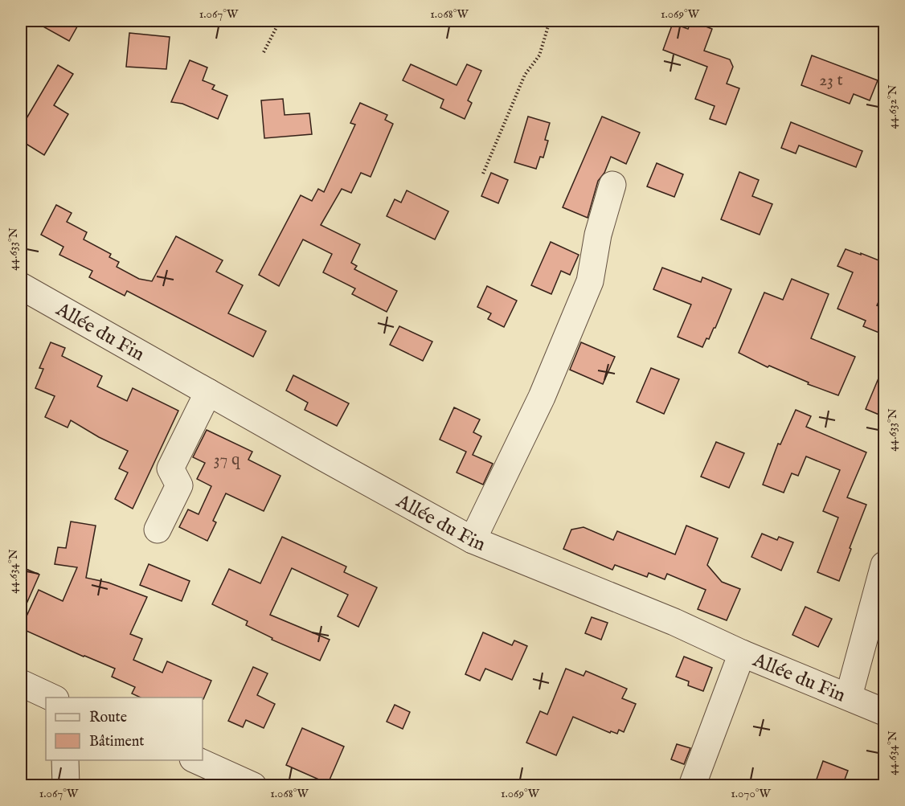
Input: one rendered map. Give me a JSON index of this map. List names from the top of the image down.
{
  "streets": {
    "street": ["Allée du Fin"]
  },
  "house_numbers": ["23 t", "37 q"],
  "legend": ["Route", "Bâtiment"],
  "coordinates": [
    "1.067°W",
    "1.068°W",
    "1.069°W",
    "44.632°N",
    "44.633°N",
    "44.634°N",
    "1.070°W"
  ]
}
